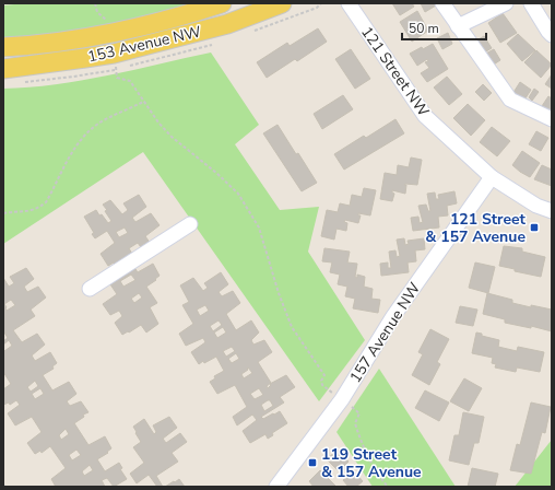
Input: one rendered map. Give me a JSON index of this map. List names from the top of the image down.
{
  "streets": {
    "main road": ["153 Avenue NW"],
    "street": ["121 Street NW", "157 Avenue NW"]
  },
  "crossings": [
    ["121 Street NW", "157 Avenue NW"]
  ],
  "places": {
    "transit": ["121 Street & 157 Avenue", "119 Street & 157 Avenue"]
  },
  "scale_bar": "50 m"
}
